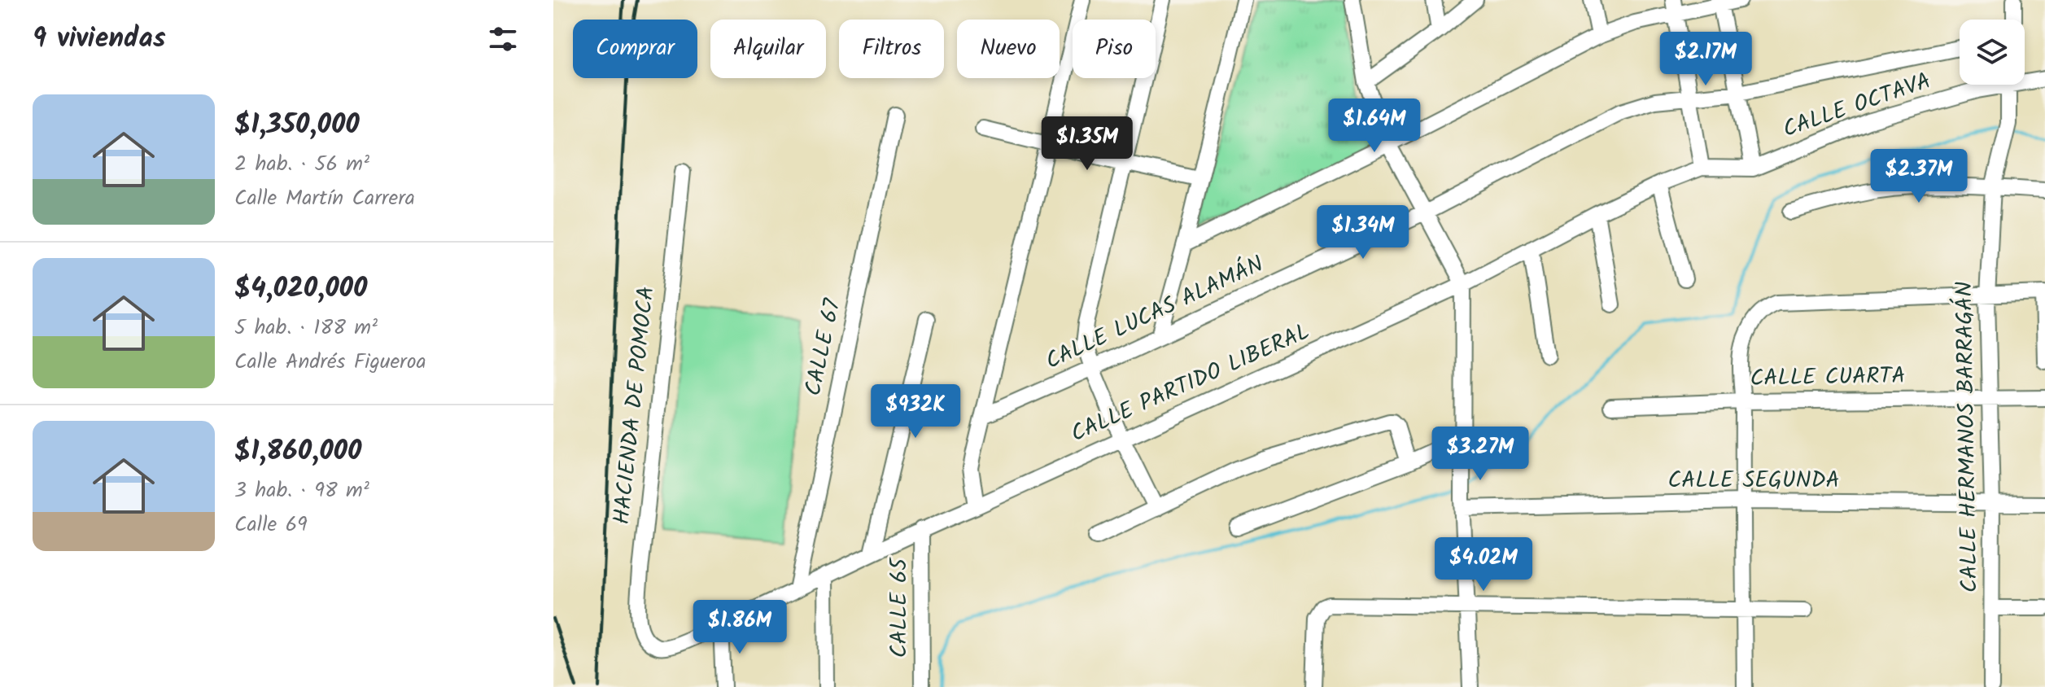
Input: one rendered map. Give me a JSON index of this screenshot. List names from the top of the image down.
{
  "streets": {
    "street": [
      "CALLE OCTAVA",
      "CALLE LUCAS ALAMÁN",
      "CALLE 67",
      "CALLE CUARTA",
      "CALLE PARTIDO LIBERAL",
      "HACIENDA DE POMOCA",
      "CALLE HERMANOS BARRAGÁN",
      "CALLE SEGUNDA",
      "CALLE 65"
    ]
  },
  "crossings": [
    ["CALLE OCTAVA", "CALLE PARTIDO LIBERAL"],
    ["CALLE 67", "CALLE PARTIDO LIBERAL"],
    ["CALLE CUARTA", "CALLE HERMANOS BARRAGÁN"],
    ["CALLE PARTIDO LIBERAL", "HACIENDA DE POMOCA"],
    ["CALLE PARTIDO LIBERAL", "CALLE 65"],
    ["CALLE HERMANOS BARRAGÁN", "CALLE SEGUNDA"]
  ],
  "page": {
    "heading": "9 viviendas",
    "chip": [
      "Comprar",
      "Alquilar",
      "Filtros",
      "Nuevo",
      "Piso"
    ],
    "price": [
      "$2.17M",
      "$1.64M",
      "$1.35M",
      "$2.37M",
      "$1.34M",
      "$932K",
      "$3.27M",
      "$4.02M",
      "$1.86M"
    ],
    "list": [
      {
        "name": "$1,350,000",
        "note": "2 hab. · 56 m² · Calle Martín Carrera"
      },
      {
        "name": "$4,020,000",
        "note": "5 hab. · 188 m² · Calle Andrés Figueroa"
      },
      {
        "name": "$1,860,000",
        "note": "3 hab. · 98 m² · Calle 69"
      }
    ]
  }
}
